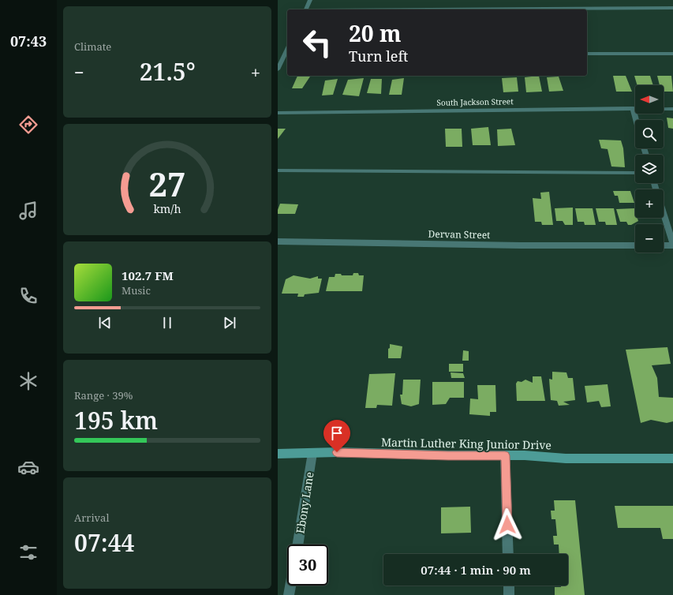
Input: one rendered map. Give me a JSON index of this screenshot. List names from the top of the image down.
{
  "streets": {
    "street": [
      "South Jackson Street",
      "Dervan Street",
      "Martin Luther King Junior Drive",
      "Ebony Lane"
    ]
  },
  "crossings": [
    ["Martin Luther King Junior Drive", "Ebony Lane"]
  ],
  "north": "left",
  "page": {
    "tabs": "07:43",
    "tile": [
      "Climate",
      ["Range · 39%", "195 km"],
      ["Arrival", "07:44"]
    ],
    "turn": ["20 m", "Turn left"],
    "heat": ["−", "21.5°", "+"],
    "map_buttons": ["+", "−"],
    "song": ["102.7 FM", "Music"],
    "limit": "30",
    "trip": "07:44 · 1 min · 90 m",
    "gauge": ["27", "km/h"]
  }
}
